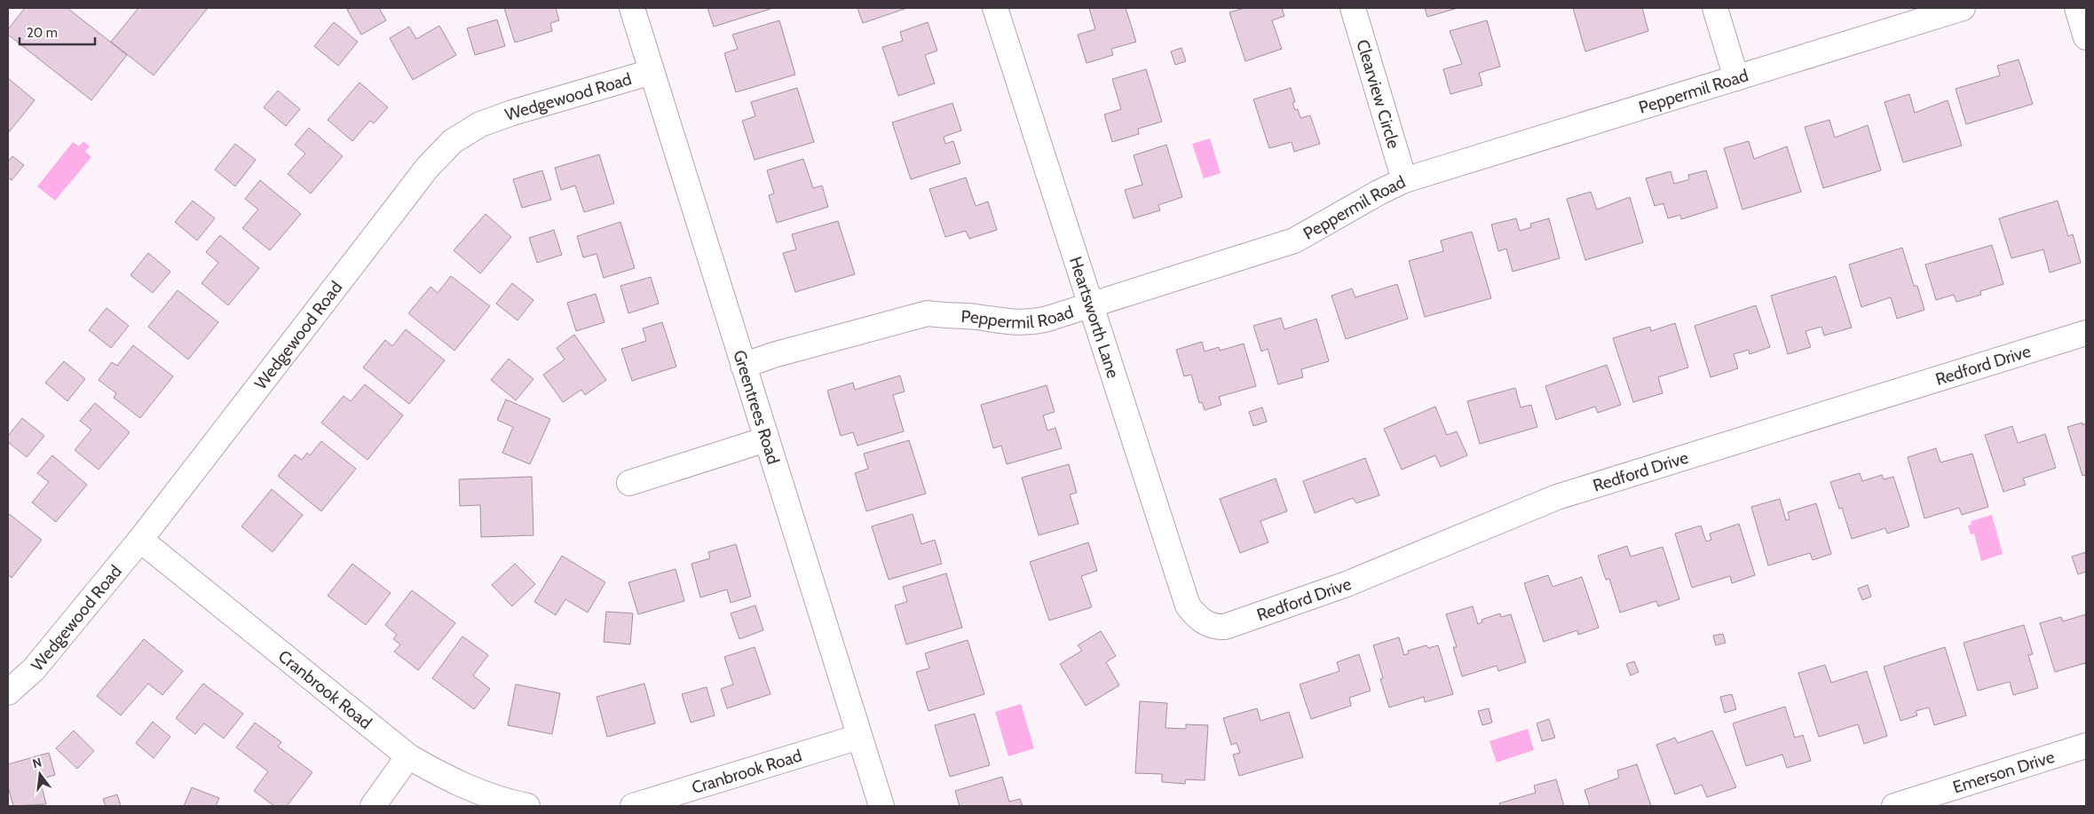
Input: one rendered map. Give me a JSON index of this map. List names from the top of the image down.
{
  "streets": {
    "street": [
      "Peppermil Road",
      "Clearview Circle",
      "Wedgewood Road",
      "Heartsworth Lane",
      "Redford Drive",
      "Greentrees Road",
      "Cranbrook Road",
      "Emerson Drive"
    ]
  },
  "crossings": [
    ["Peppermil Road", "Clearview Circle"],
    ["Peppermil Road", "Heartsworth Lane"],
    ["Peppermil Road", "Greentrees Road"],
    ["Wedgewood Road", "Greentrees Road"],
    ["Wedgewood Road", "Cranbrook Road"],
    ["Heartsworth Lane", "Redford Drive"],
    ["Greentrees Road", "Cranbrook Road"]
  ],
  "scale_bar": "20 m",
  "north": "top"
}
